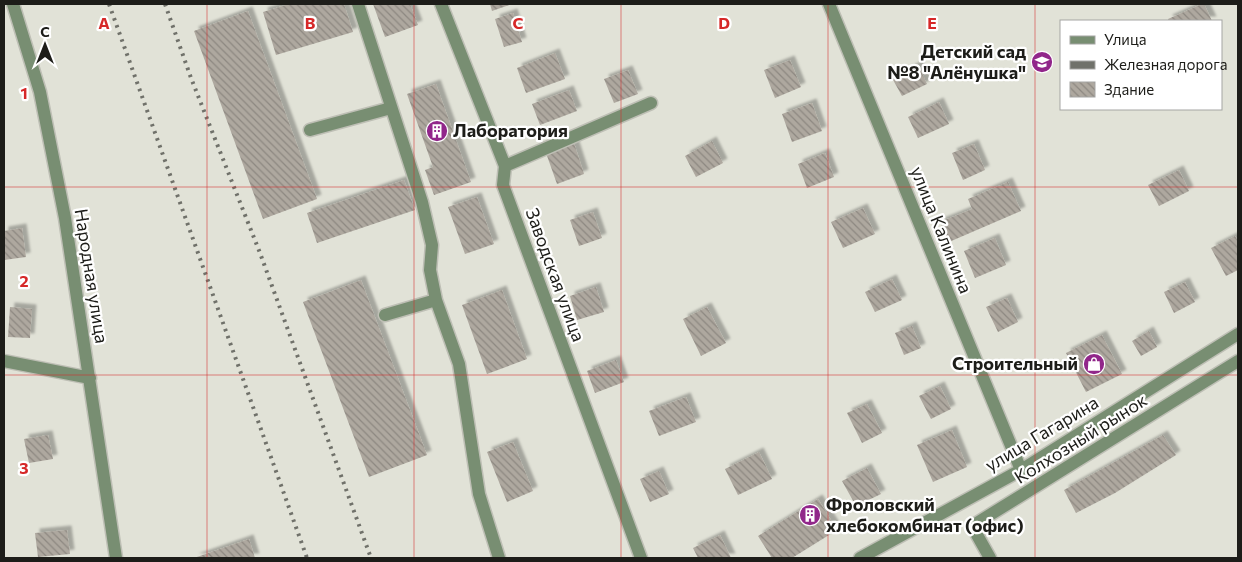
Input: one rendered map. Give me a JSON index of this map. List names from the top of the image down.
{
  "streets": {
    "street": [
      "улица Калинина",
      "Заводская улица",
      "Народная улица",
      "улица Гагарина",
      "Колхозный рынок"
    ]
  },
  "crossings": [
    ["улица Калинина", "улица Гагарина"]
  ],
  "places": {
    "school or university": ["Детский сад №8 \"Алёнушка\""],
    "building": ["Лаборатория", "Фроловский хлебокомбинат (офис)"],
    "shop": ["Строительный"]
  },
  "legend": ["Улица", "Железная дорога", "Здание"],
  "north": "top",
  "grid": {
    "columns": [
      "A",
      "B",
      "C",
      "D",
      "E"
    ],
    "rows": ["1", "2", "3"]
  }
}
